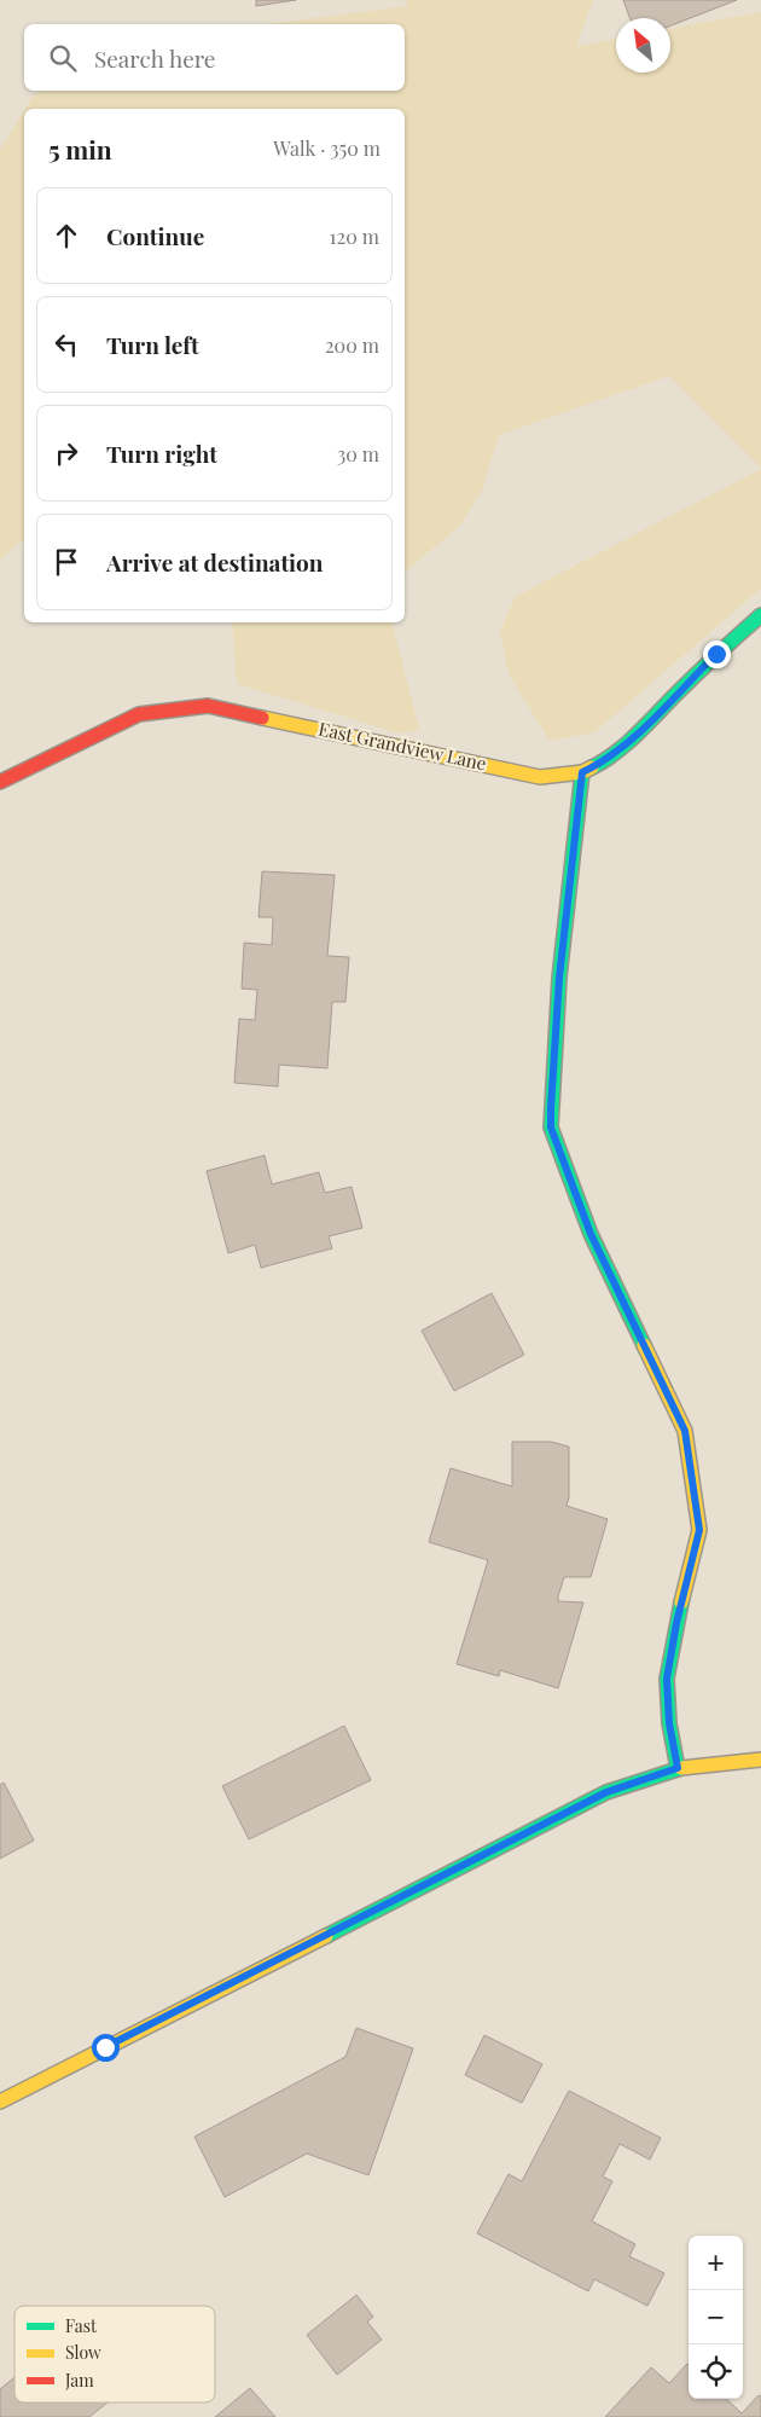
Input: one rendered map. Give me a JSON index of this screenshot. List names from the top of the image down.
{
  "streets": {
    "street": ["East Grandview Lane"]
  },
  "legend": ["Fast", "Slow", "Jam"],
  "north": "top left",
  "page": {
    "search": "Search here",
    "heading": ["5 min", "Walk · 350 m"],
    "list": [
      ["Continue", "120 m"],
      ["Turn left", "200 m"],
      ["Turn right", "30 m"],
      "Arrive at destination"
    ],
    "map_buttons": ["+", "−"]
  }
}
